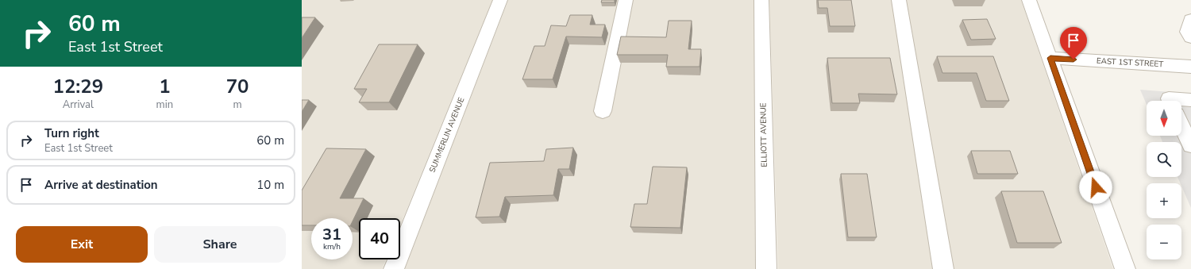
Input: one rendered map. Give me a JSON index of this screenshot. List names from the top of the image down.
{
  "streets": {
    "street": ["EAST 1ST STREET", "SUMMERLIN AVENUE", "ELLIOTT AVENUE"]
  },
  "north": "bottom",
  "page": {
    "turn": ["60 m", "East 1st Street"],
    "eta": [
      "12:29",
      "Arrival",
      "1",
      "min",
      "70",
      "m"
    ],
    "map_buttons": ["+", "−"],
    "list": [
      {
        "name": "Turn right",
        "note": "East 1st Street",
        "value": "60 m"
      },
      {
        "name": "Arrive at destination",
        "value": "10 m"
      }
    ],
    "speed": "31 km/h",
    "limit": "40",
    "buttons": ["Exit", "Share"]
  }
}
